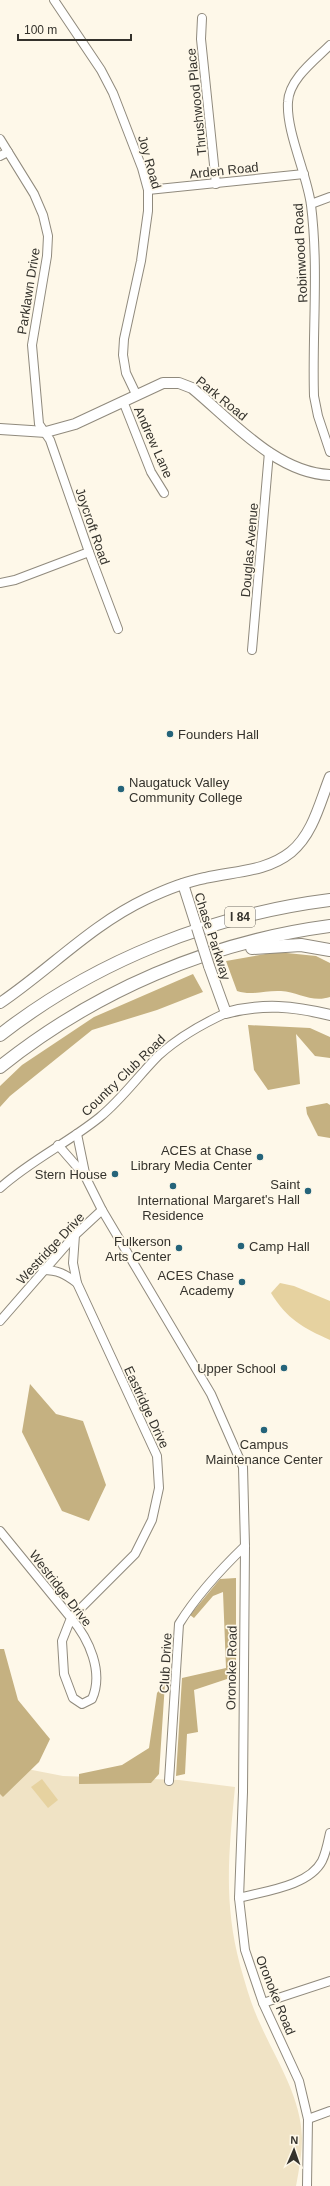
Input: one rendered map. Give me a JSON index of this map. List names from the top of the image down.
{
  "streets": {
    "highway": ["I 84"],
    "main road": ["Park Road", "Chase Parkway"],
    "street": [
      "Thrushwood Place",
      "Joy Road",
      "Arden Road",
      "Robinwood Road",
      "Parklawn Drive",
      "Andrew Lane",
      "Joycroft Road",
      "Douglas Avenue",
      "Country Club Road",
      "Westridge Drive",
      "Eastridge Drive",
      "Club Drive",
      "Oronoke Road"
    ]
  },
  "crossings": [
    ["Thrushwood Place", "Arden Road"],
    ["Joy Road", "Arden Road"],
    ["Joy Road", "Park Road"],
    ["Arden Road", "Robinwood Road"],
    ["Parklawn Drive", "Park Road"],
    ["Parklawn Drive", "Joycroft Road"],
    ["Park Road", "Andrew Lane"],
    ["Park Road", "Joycroft Road"],
    ["Park Road", "Douglas Avenue"],
    ["Chase Parkway", "Country Club Road"],
    ["Country Club Road", "Oronoke Road"],
    ["Westridge Drive", "Eastridge Drive"],
    ["Westridge Drive", "Oronoke Road"],
    ["Club Drive", "Oronoke Road"]
  ],
  "places": [
    "Founders Hall",
    "Naugatuck Valley Community College",
    "ACES at Chase Library Media Center",
    "Stern House",
    "International Residence",
    "Saint Margaret's Hall",
    "Camp Hall",
    "Fulkerson Arts Center",
    "ACES Chase Academy",
    "Upper School",
    "Campus Maintenance Center"
  ],
  "scale_bar": "100 m",
  "north": "top"
}
